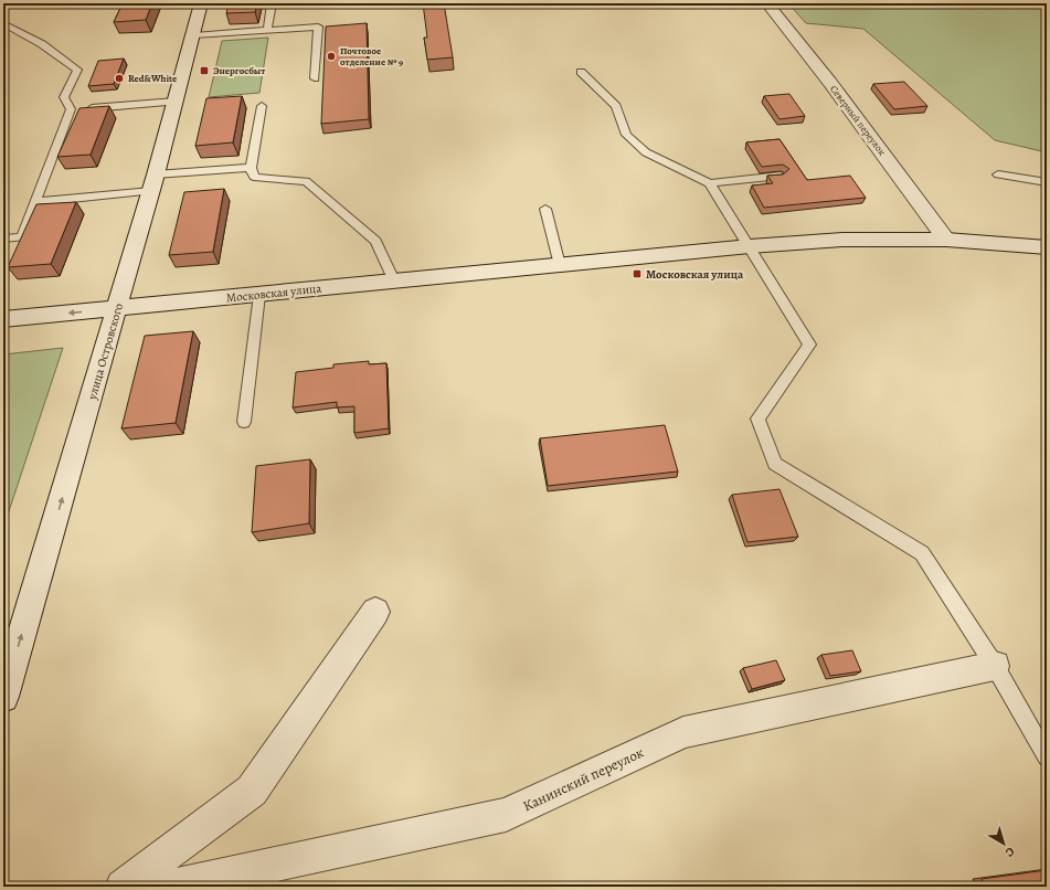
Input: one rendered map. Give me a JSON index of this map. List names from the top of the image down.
{
  "streets": {
    "main road": [
      "Северный переулок",
      "Московская улица",
      "улица Островского",
      "Канинский переулок"
    ]
  },
  "crossings": [
    ["Северный переулок", "Московская улица"],
    ["Московская улица", "улица Островского"]
  ],
  "one_way": ["улица Островского"],
  "places": {
    "other": ["Почтовое отделение № 9", "Red&White"],
    "transit": ["Энергосбыт", "Московская улица"]
  },
  "north": "bottom right"
}
